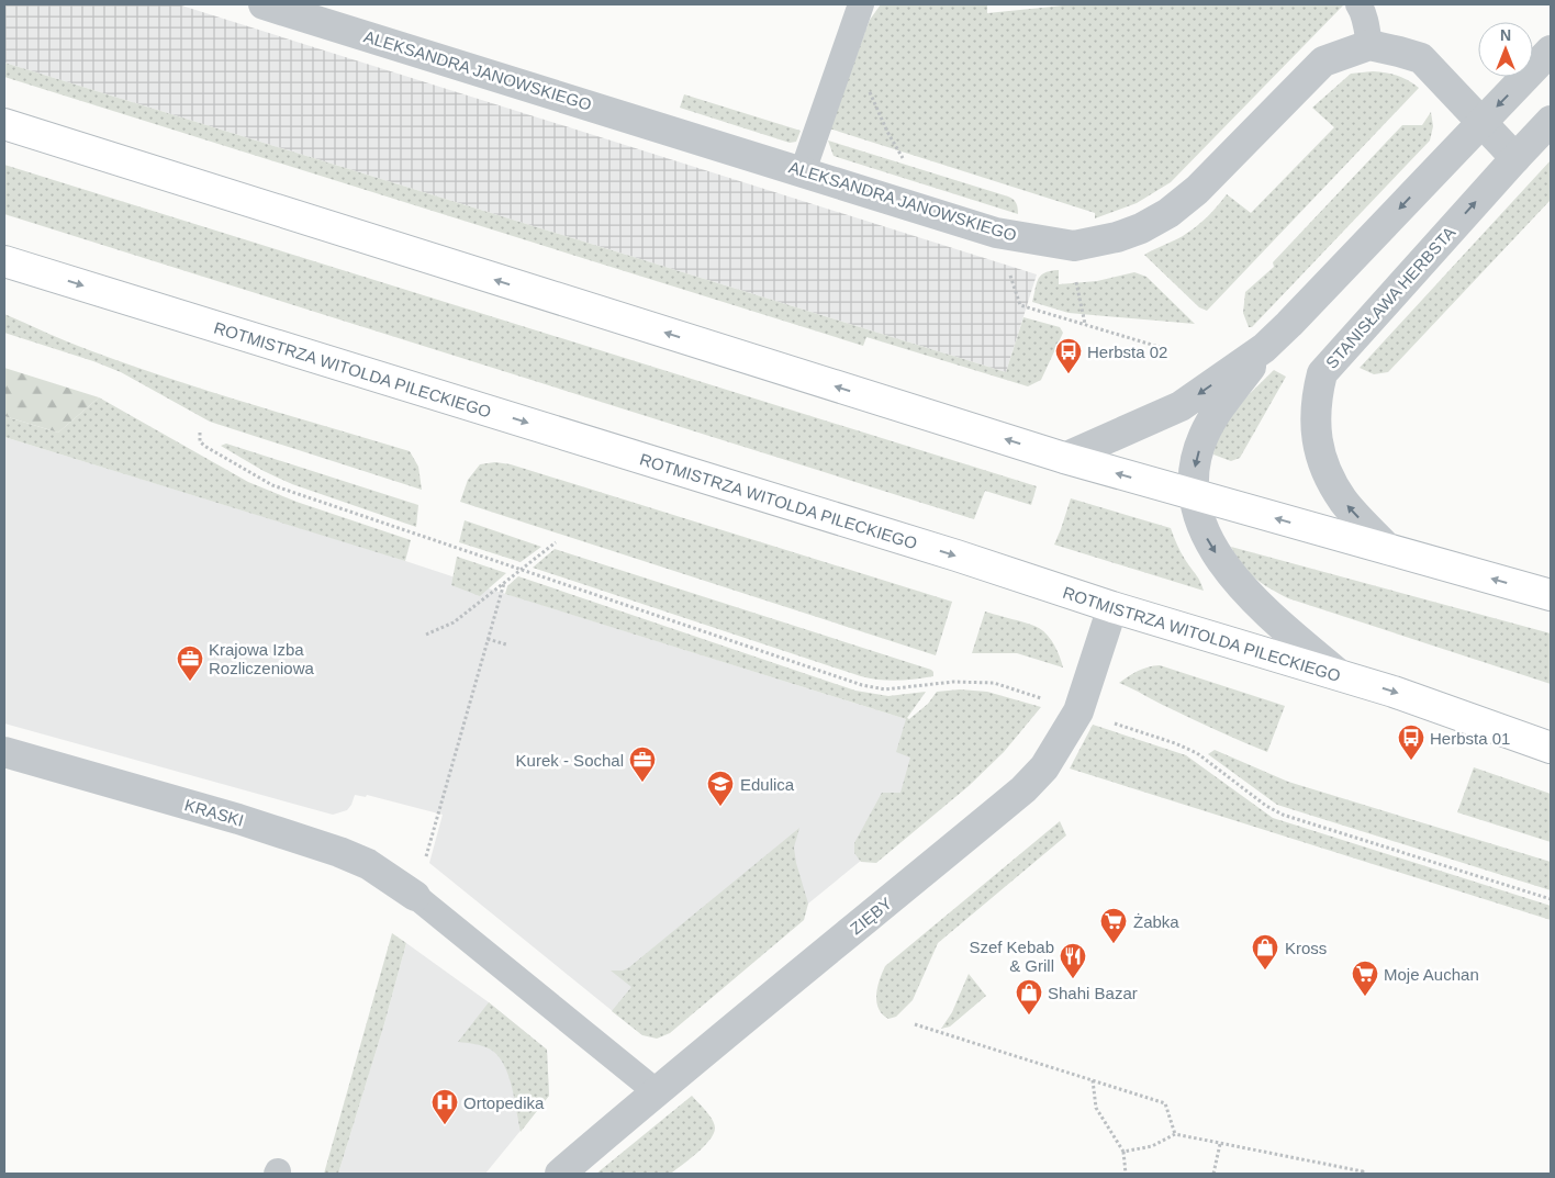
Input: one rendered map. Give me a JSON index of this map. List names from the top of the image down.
{
  "streets": {
    "main road": ["ROTMISTRZA WITOLDA PILECKIEGO"],
    "street": [
      "ALEKSANDRA JANOWSKIEGO",
      "STANISŁAWA HERBSTA",
      "KRASKI",
      "ZIĘBY"
    ]
  },
  "crossings": [
    ["ALEKSANDRA JANOWSKIEGO", "STANISŁAWA HERBSTA"],
    ["ROTMISTRZA WITOLDA PILECKIEGO", "ZIĘBY"]
  ],
  "places": {
    "bus stop": ["Herbsta 02", "Herbsta 01"],
    "office": ["Krajowa Izba Rozliczeniowa", "Kurek - Sochal"],
    "school or university": ["Edulica"],
    "supermarket": ["Żabka", "Moje Auchan"],
    "shop": ["Kross", "Shahi Bazar"],
    "restaurant": ["Szef Kebab & Grill"],
    "hospital": ["Ortopedika"]
  },
  "north": "top"
}
